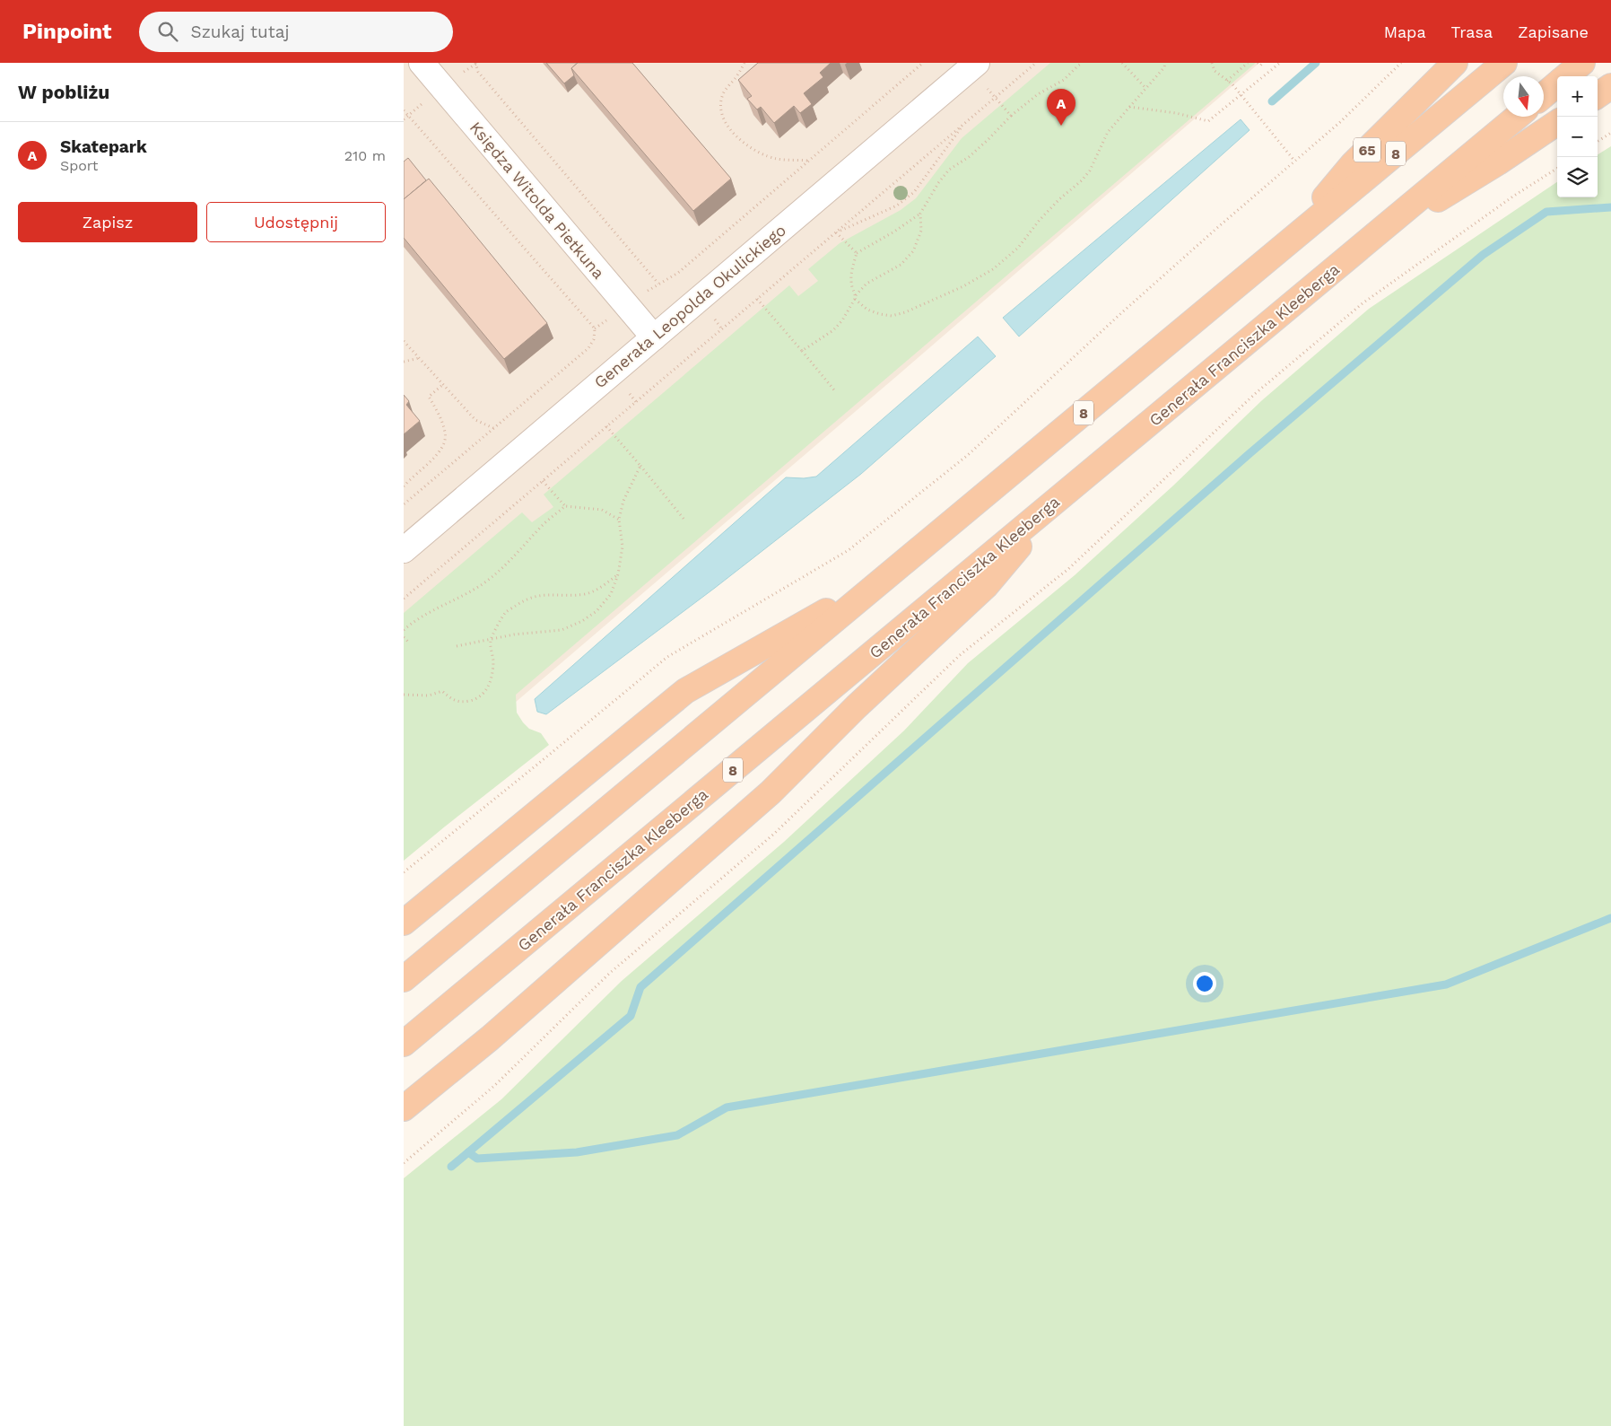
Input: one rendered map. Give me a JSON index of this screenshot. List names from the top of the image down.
{
  "streets": {
    "highway": ["65", "8", "Generała Franciszka Kleeberga"],
    "street": ["Księdza Witolda Pietkuna", "Generała Leopolda Okulickiego"]
  },
  "crossings": [
    ["65", "8"],
    ["Księdza Witolda Pietkuna", "Generała Leopolda Okulickiego"]
  ],
  "north": "bottom",
  "page": {
    "header": "Pinpoint",
    "search": "Szukaj tutaj",
    "nav": ["Mapa", "Trasa", "Zapisane"],
    "heading": "W pobliżu",
    "map_buttons": ["+", "−"],
    "pins": "A",
    "list": [
      {
        "mark": "A",
        "name": "Skatepark",
        "note": "Sport",
        "value": "210 m"
      }
    ],
    "buttons": ["Zapisz", "Udostępnij"]
  }
}
